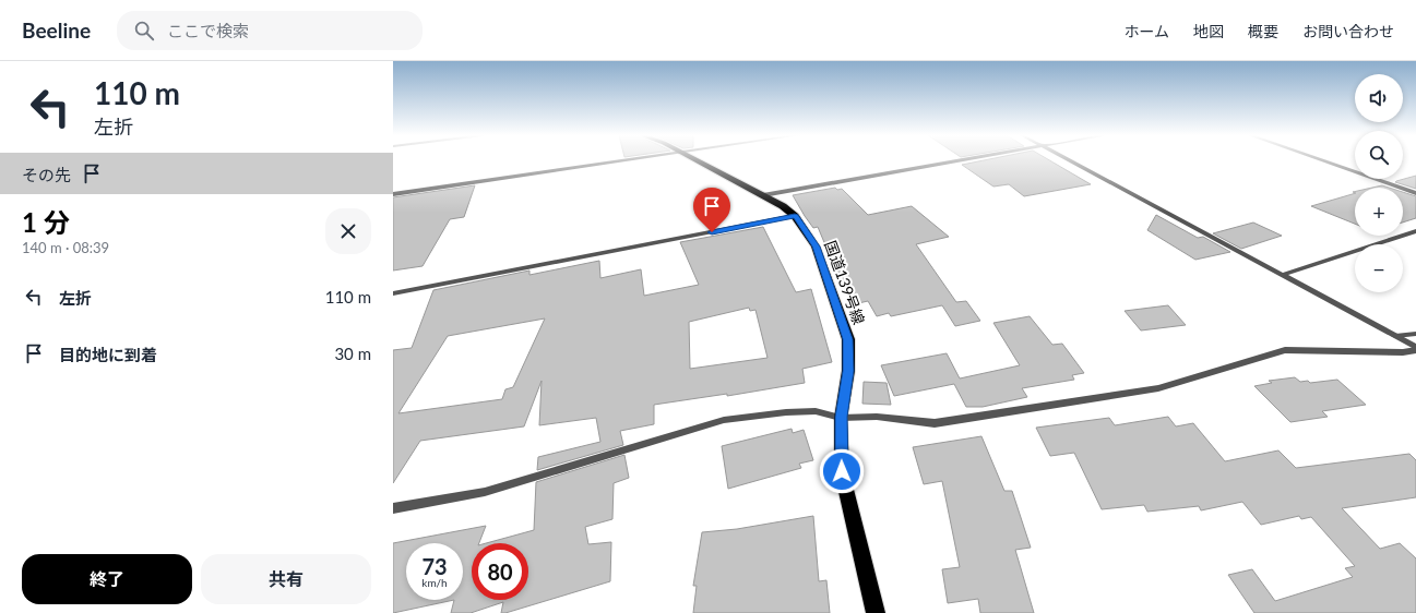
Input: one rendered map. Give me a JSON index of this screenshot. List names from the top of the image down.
{
  "streets": {
    "highway": ["国道139号線"]
  },
  "page": {
    "header": "Beeline",
    "search": "ここで検索",
    "nav": [
      "ホーム",
      "地図",
      "概要",
      "お問い合わせ"
    ],
    "turn": ["110 m", "左折"],
    "map_buttons": ["+", "−"],
    "then": "その先",
    "heading": ["1 分", "140 m · 08:39"],
    "list": [
      {
        "name": "左折",
        "value": "110 m"
      },
      {
        "name": "目的地に到着",
        "value": "30 m"
      }
    ],
    "speed": "73 km/h",
    "limit": "80",
    "buttons": ["終了", "共有"]
  }
}
